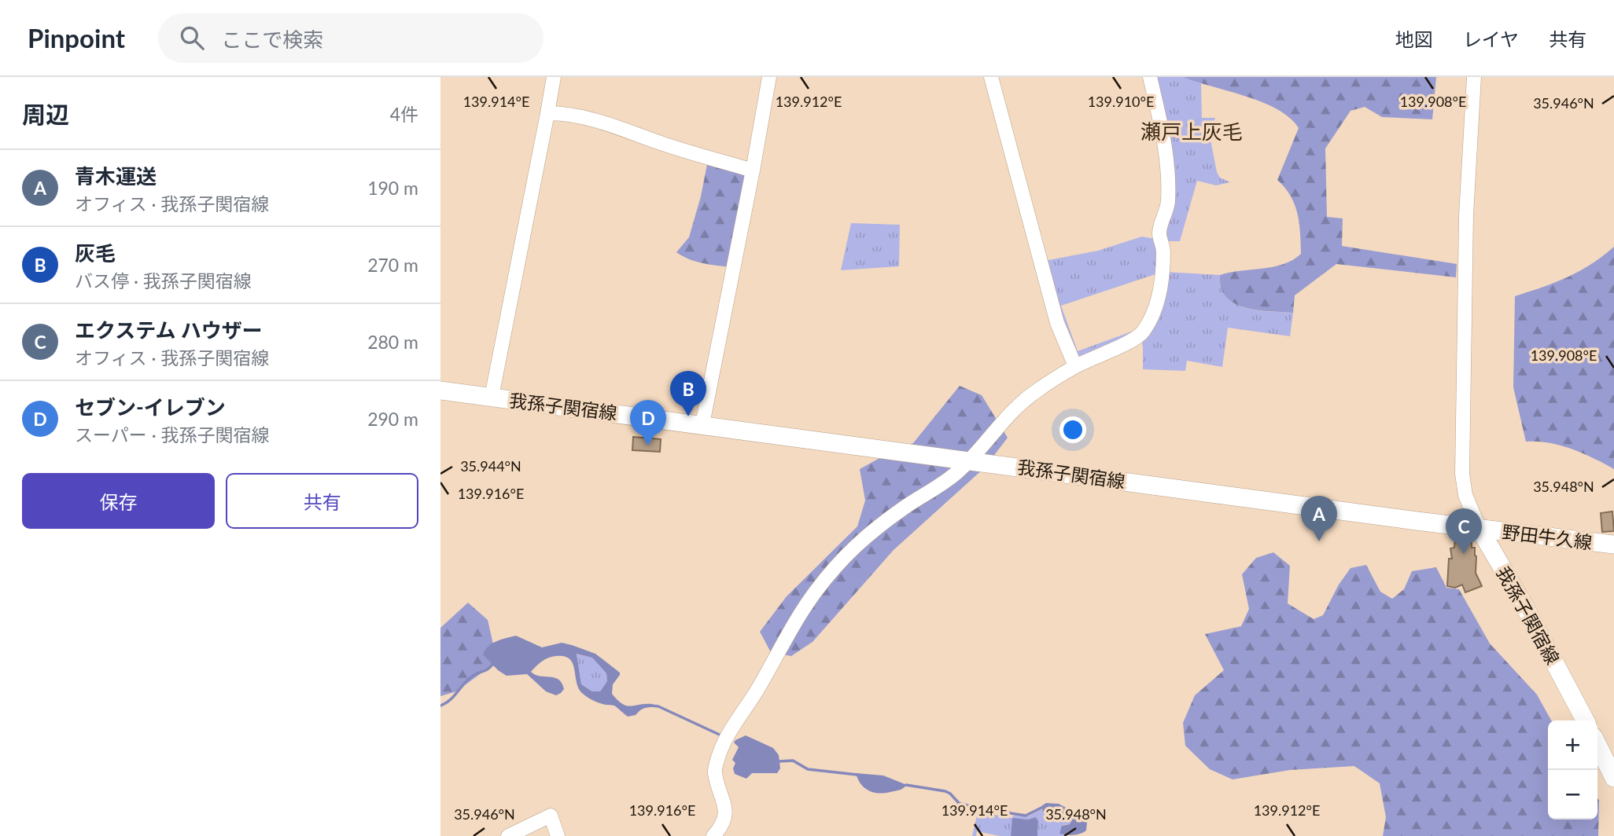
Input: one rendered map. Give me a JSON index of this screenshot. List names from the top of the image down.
{
  "streets": {
    "main road": ["我孫子関宿線", "野田牛久線"]
  },
  "crossings": [
    ["我孫子関宿線", "野田牛久線"]
  ],
  "districts": ["瀬戸上灰毛"],
  "page": {
    "header": "Pinpoint",
    "search": "ここで検索",
    "nav": ["地図", "レイヤ", "共有"],
    "heading": ["周辺", "4件"],
    "list": [
      {
        "mark": "A",
        "name": "青木運送",
        "note": "オフィス · 我孫子関宿線",
        "value": "190 m"
      },
      {
        "mark": "B",
        "name": "灰毛",
        "note": "バス停 · 我孫子関宿線",
        "value": "270 m"
      },
      {
        "mark": "C",
        "name": "エクステム ハウザー",
        "note": "オフィス · 我孫子関宿線",
        "value": "280 m"
      },
      {
        "mark": "D",
        "name": "セブン-イレブン",
        "note": "スーパー · 我孫子関宿線",
        "value": "290 m"
      }
    ],
    "pins": [
      "B",
      "D",
      "A",
      "C"
    ],
    "buttons": ["保存", "共有"],
    "map_buttons": ["+", "−"]
  },
  "coordinates": [
    "139.912°E",
    "139.908°E",
    "139.914°E",
    "139.910°E",
    "35.946°N",
    "35.944°N",
    "35.948°N",
    "139.916°E"
  ]
}
